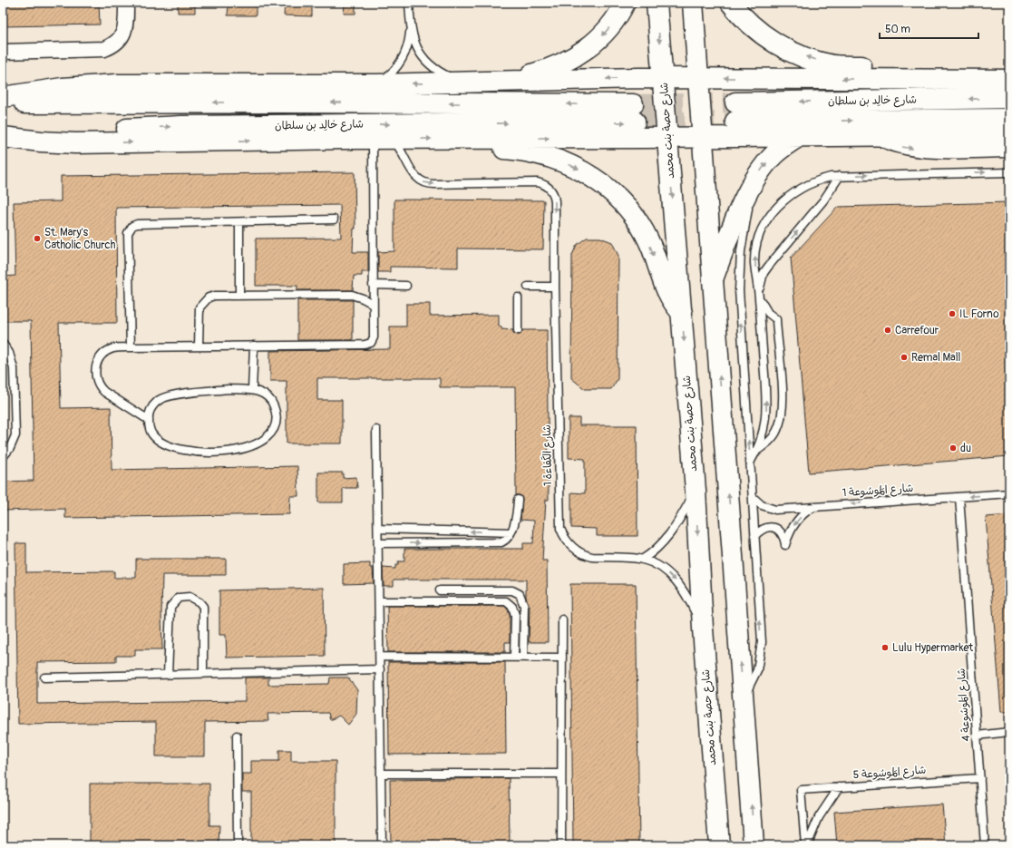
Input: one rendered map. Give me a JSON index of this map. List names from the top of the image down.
{
  "streets": {
    "main road": ["شارع خالِد بن سلطان", "شارع حصة بنت محمد"],
    "lane": [
      "شارع الكَفاءة 1",
      "شارع المَوسُوعة 1",
      "شارع المَوسُوعة 4",
      "شارع المَوسُوعة 5"
    ]
  },
  "crossings": [
    ["شارع حصة بنت محمد", "شارع الكَفاءة 1"],
    ["شارع المَوسُوعة 1", "شارع المَوسُوعة 4"],
    ["شارع المَوسُوعة 4", "شارع المَوسُوعة 5"]
  ],
  "one_way": ["شارع الكَفاءة 1", "شارع المَوسُوعة 1"],
  "places": [
    "St. Mary's Catholic Church",
    "IL Forno",
    "Carrefour",
    "Remal Mall",
    "du",
    "Lulu Hypermarket"
  ],
  "scale_bar": "50 m"
}
